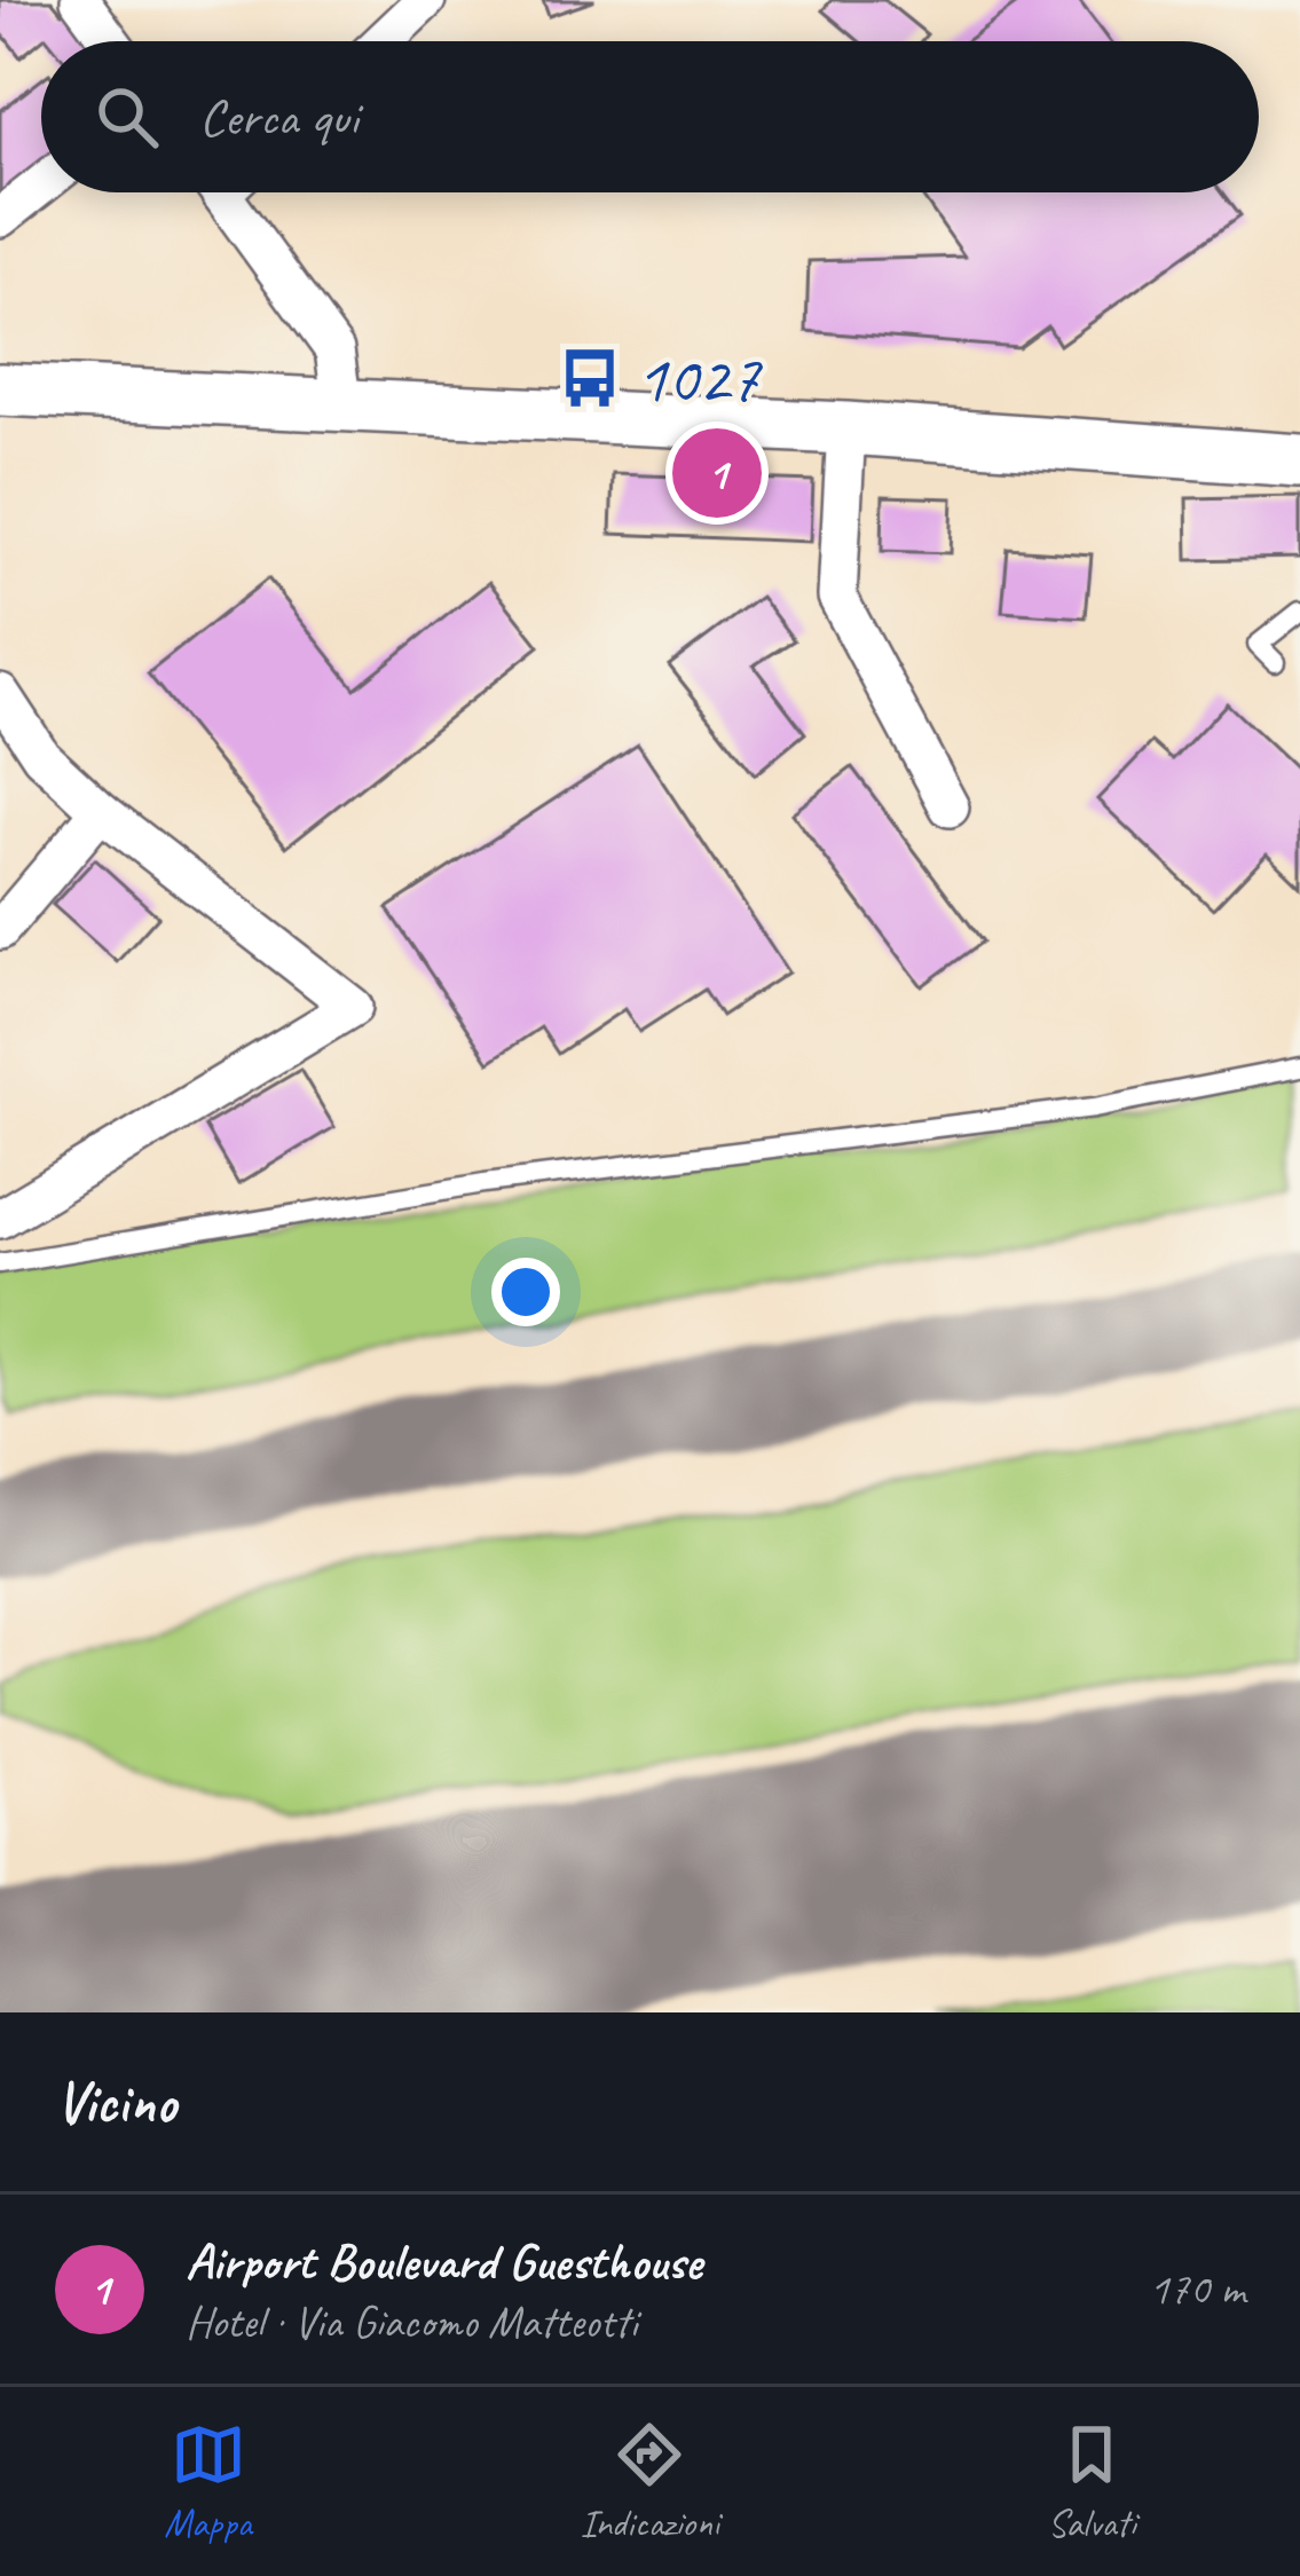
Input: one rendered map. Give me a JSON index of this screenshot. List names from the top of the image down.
{
  "places": {
    "bus stop": ["1027"]
  },
  "page": {
    "search": "Cerca qui",
    "pins": "1",
    "heading": "Vicino",
    "list": [
      {
        "mark": "1",
        "name": "Airport Boulevard Guesthouse",
        "note": "Hotel · Via Giacomo Matteotti",
        "value": "170 m"
      }
    ],
    "nav": ["Mappa", "Indicazioni", "Salvati"]
  }
}
